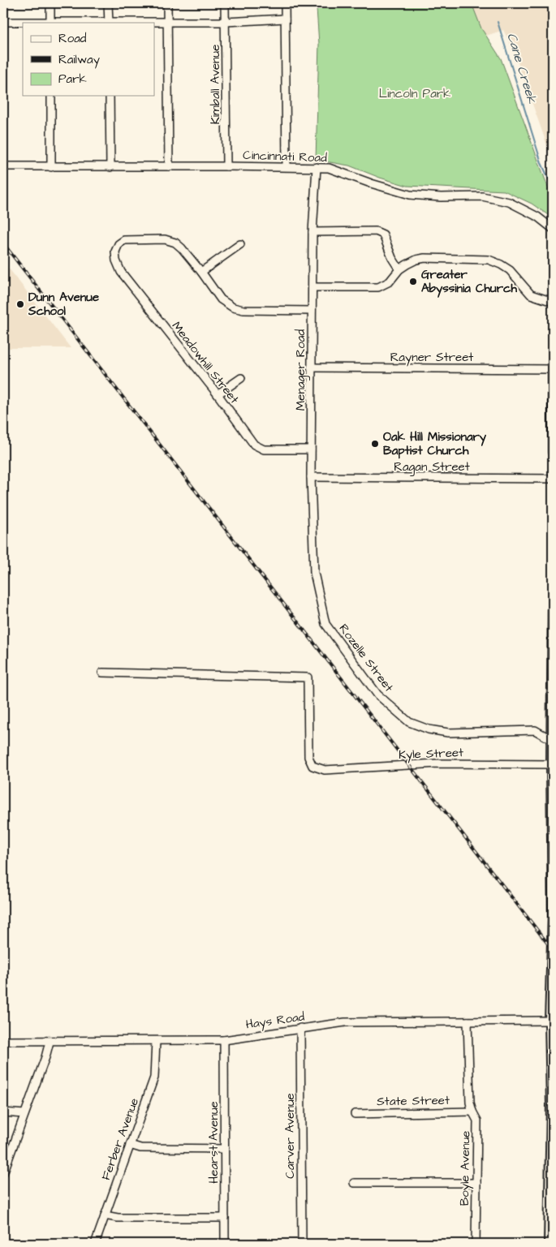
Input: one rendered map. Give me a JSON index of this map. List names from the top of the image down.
{
  "streets": {
    "street": [
      "Kimball Avenue",
      "Cincinnati Road",
      "Rayner Street",
      "Meadowhill Street",
      "Menager Road",
      "Ragan Street",
      "Rozelle Street",
      "Kyle Street",
      "Hays Road",
      "State Street",
      "Carver Avenue",
      "Ferber Avenue",
      "Hearst Avenue",
      "Boyle Avenue"
    ]
  },
  "crossings": [
    ["Kimball Avenue", "Cincinnati Road"],
    ["Cincinnati Road", "Menager Road"],
    ["Rayner Street", "Menager Road"],
    ["Meadowhill Street", "Menager Road"],
    ["Menager Road", "Ragan Street"],
    ["Menager Road", "Rozelle Street"],
    ["Hays Road", "Carver Avenue"],
    ["Hays Road", "Ferber Avenue"],
    ["Hays Road", "Hearst Avenue"],
    ["Hays Road", "Boyle Avenue"],
    ["State Street", "Boyle Avenue"]
  ],
  "water": ["Cane Creek"],
  "parks": ["Lincoln Park"],
  "places": ["Greater Abyssinia Church", "Dunn Avenue School", "Oak Hill Missionary Baptist Church"],
  "legend": ["Road", "Railway", "Park"]
}
